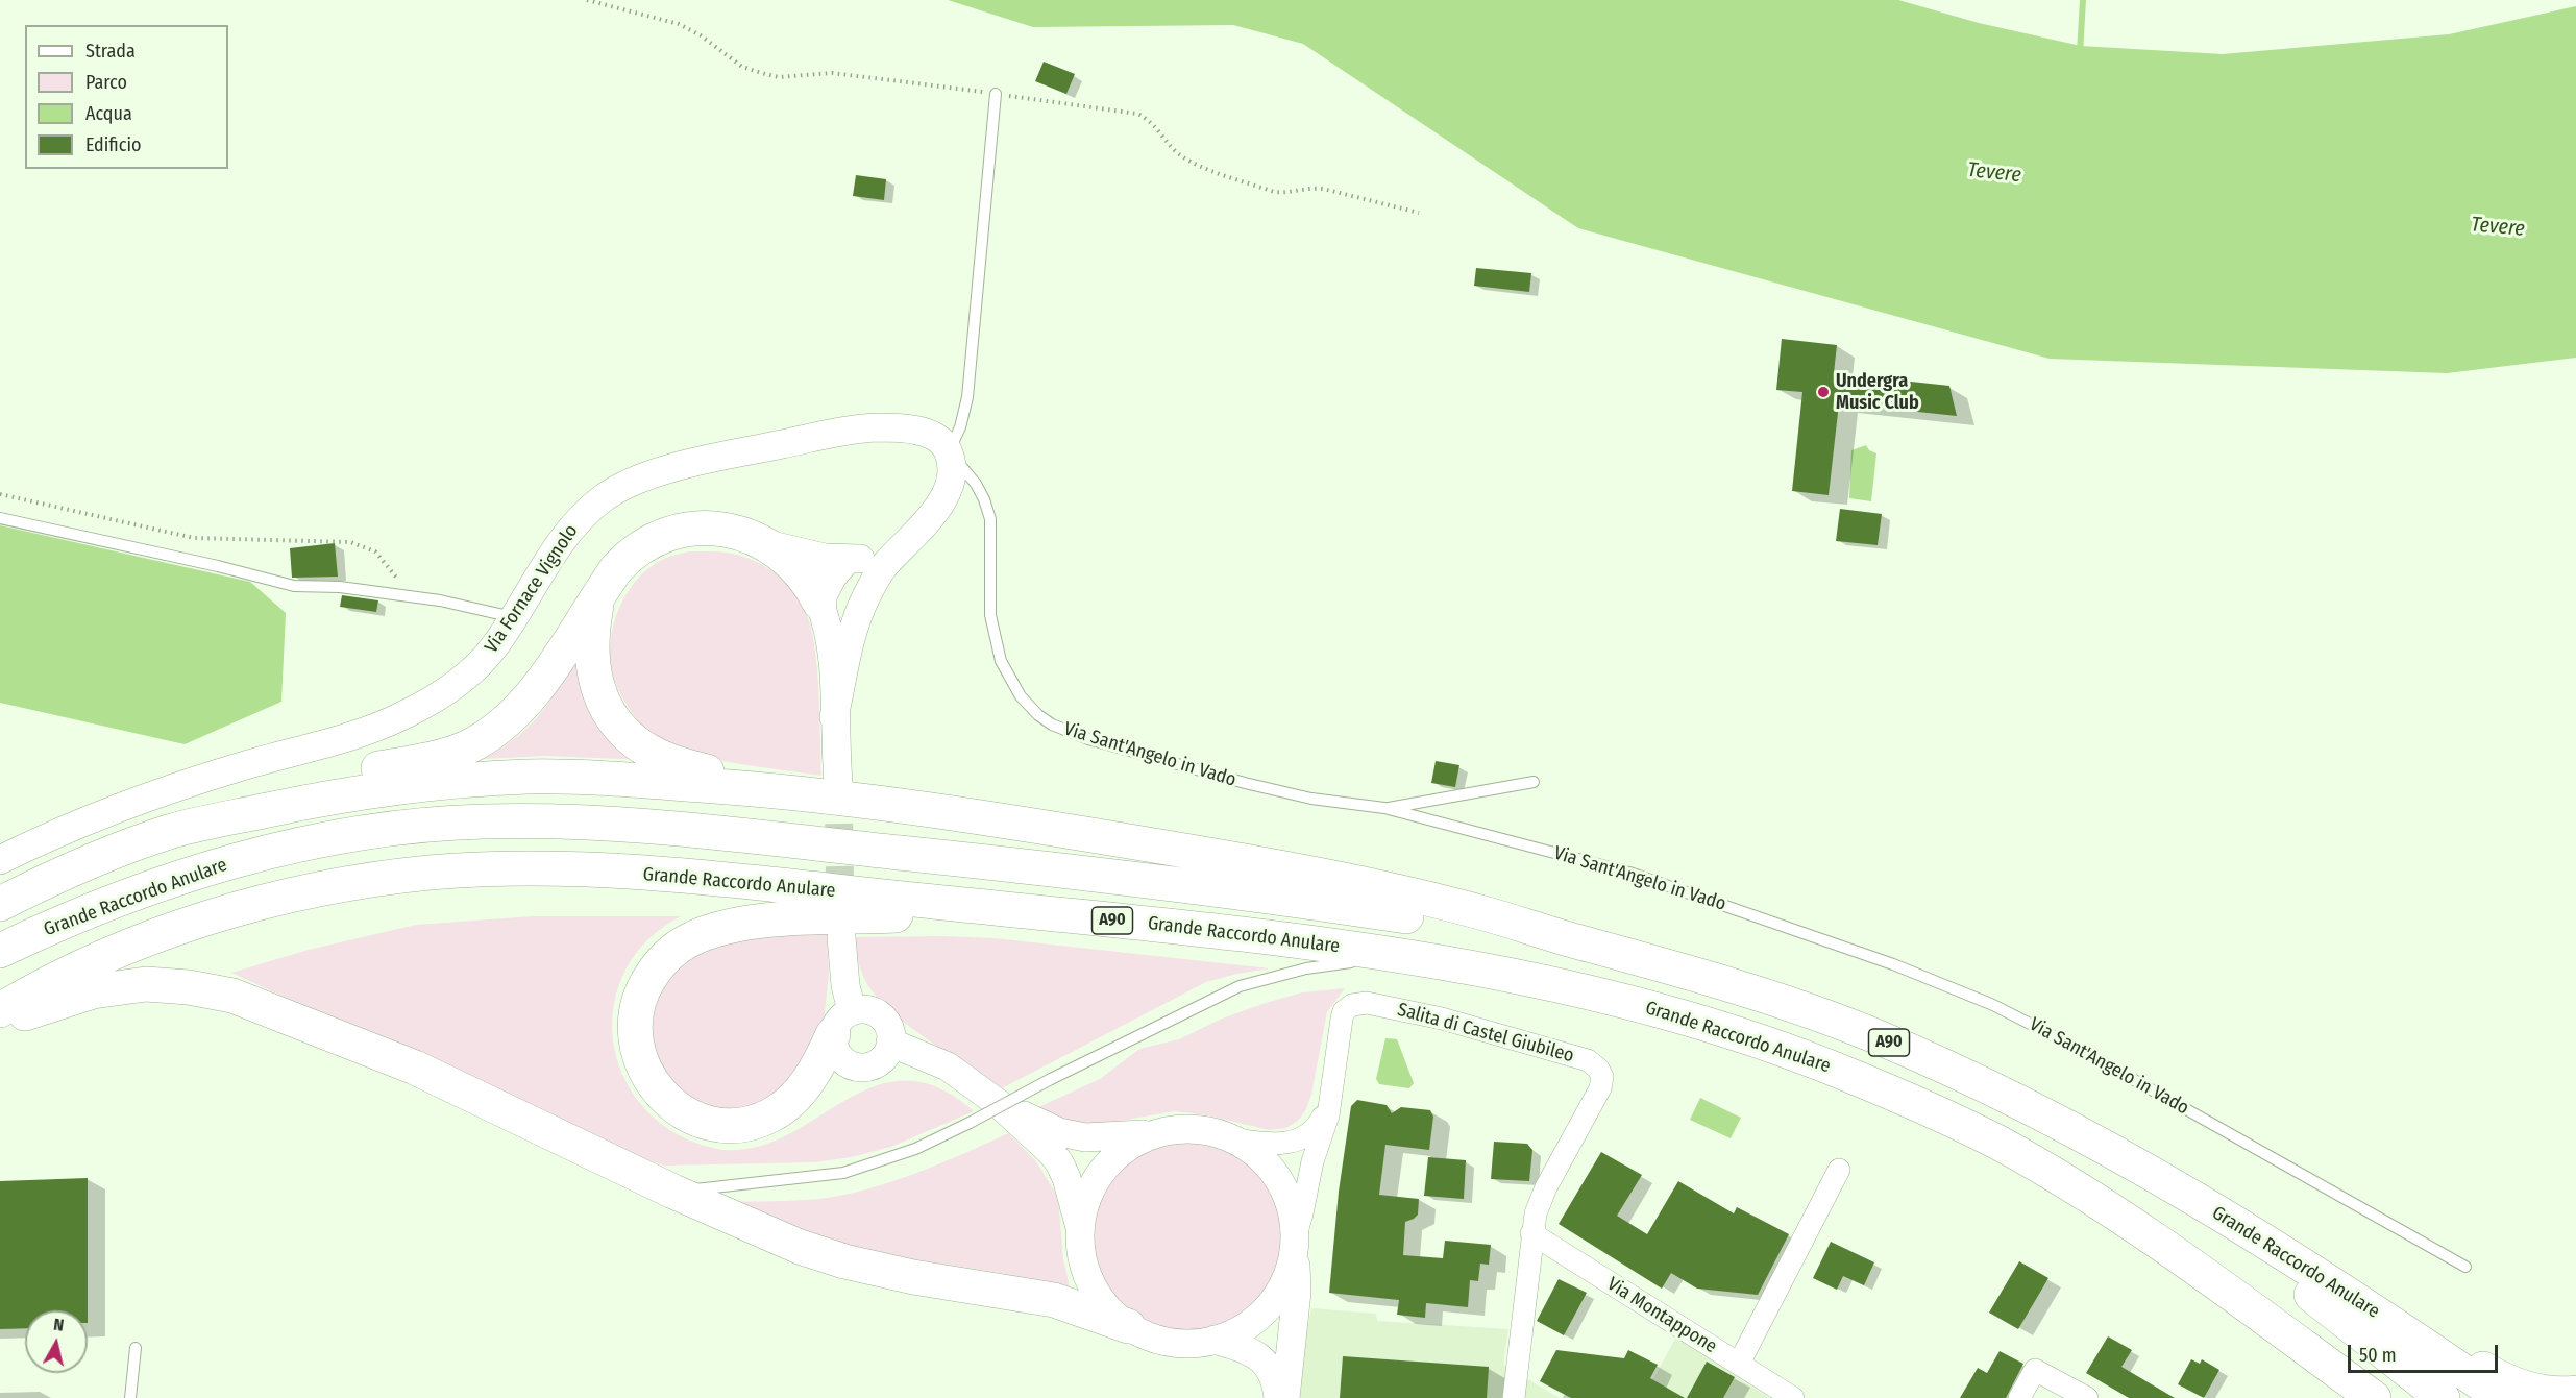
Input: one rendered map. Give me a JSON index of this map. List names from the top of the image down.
{
  "streets": {
    "highway": ["Grande Raccordo Anulare", "A90"],
    "street": ["Via Fornace Vignolo", "Salita di Castel Giubileo", "Via Montappone"],
    "lane": ["Via Sant'Angelo in Vado"]
  },
  "crossings": [
    ["Via Fornace Vignolo", "Via Sant'Angelo in Vado"],
    ["Salita di Castel Giubileo", "Via Montappone"]
  ],
  "water": ["Tevere"],
  "places": ["Undergra Music Club"],
  "legend": [
    "Strada",
    "Parco",
    "Acqua",
    "Edificio"
  ],
  "scale_bar": "50 m",
  "north": "top"
}
